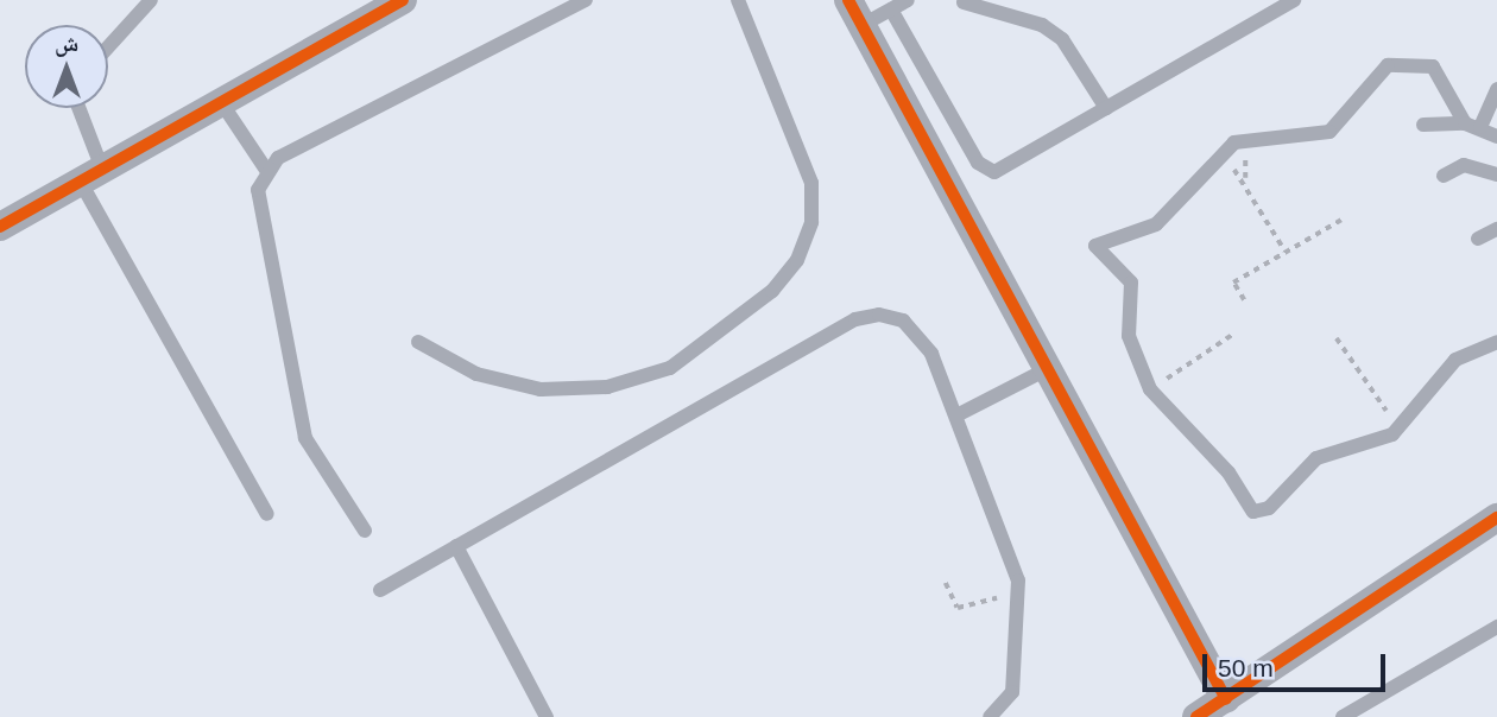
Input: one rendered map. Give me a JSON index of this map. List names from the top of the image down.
{
  "scale_bar": "50 m",
  "north": "top"
}
